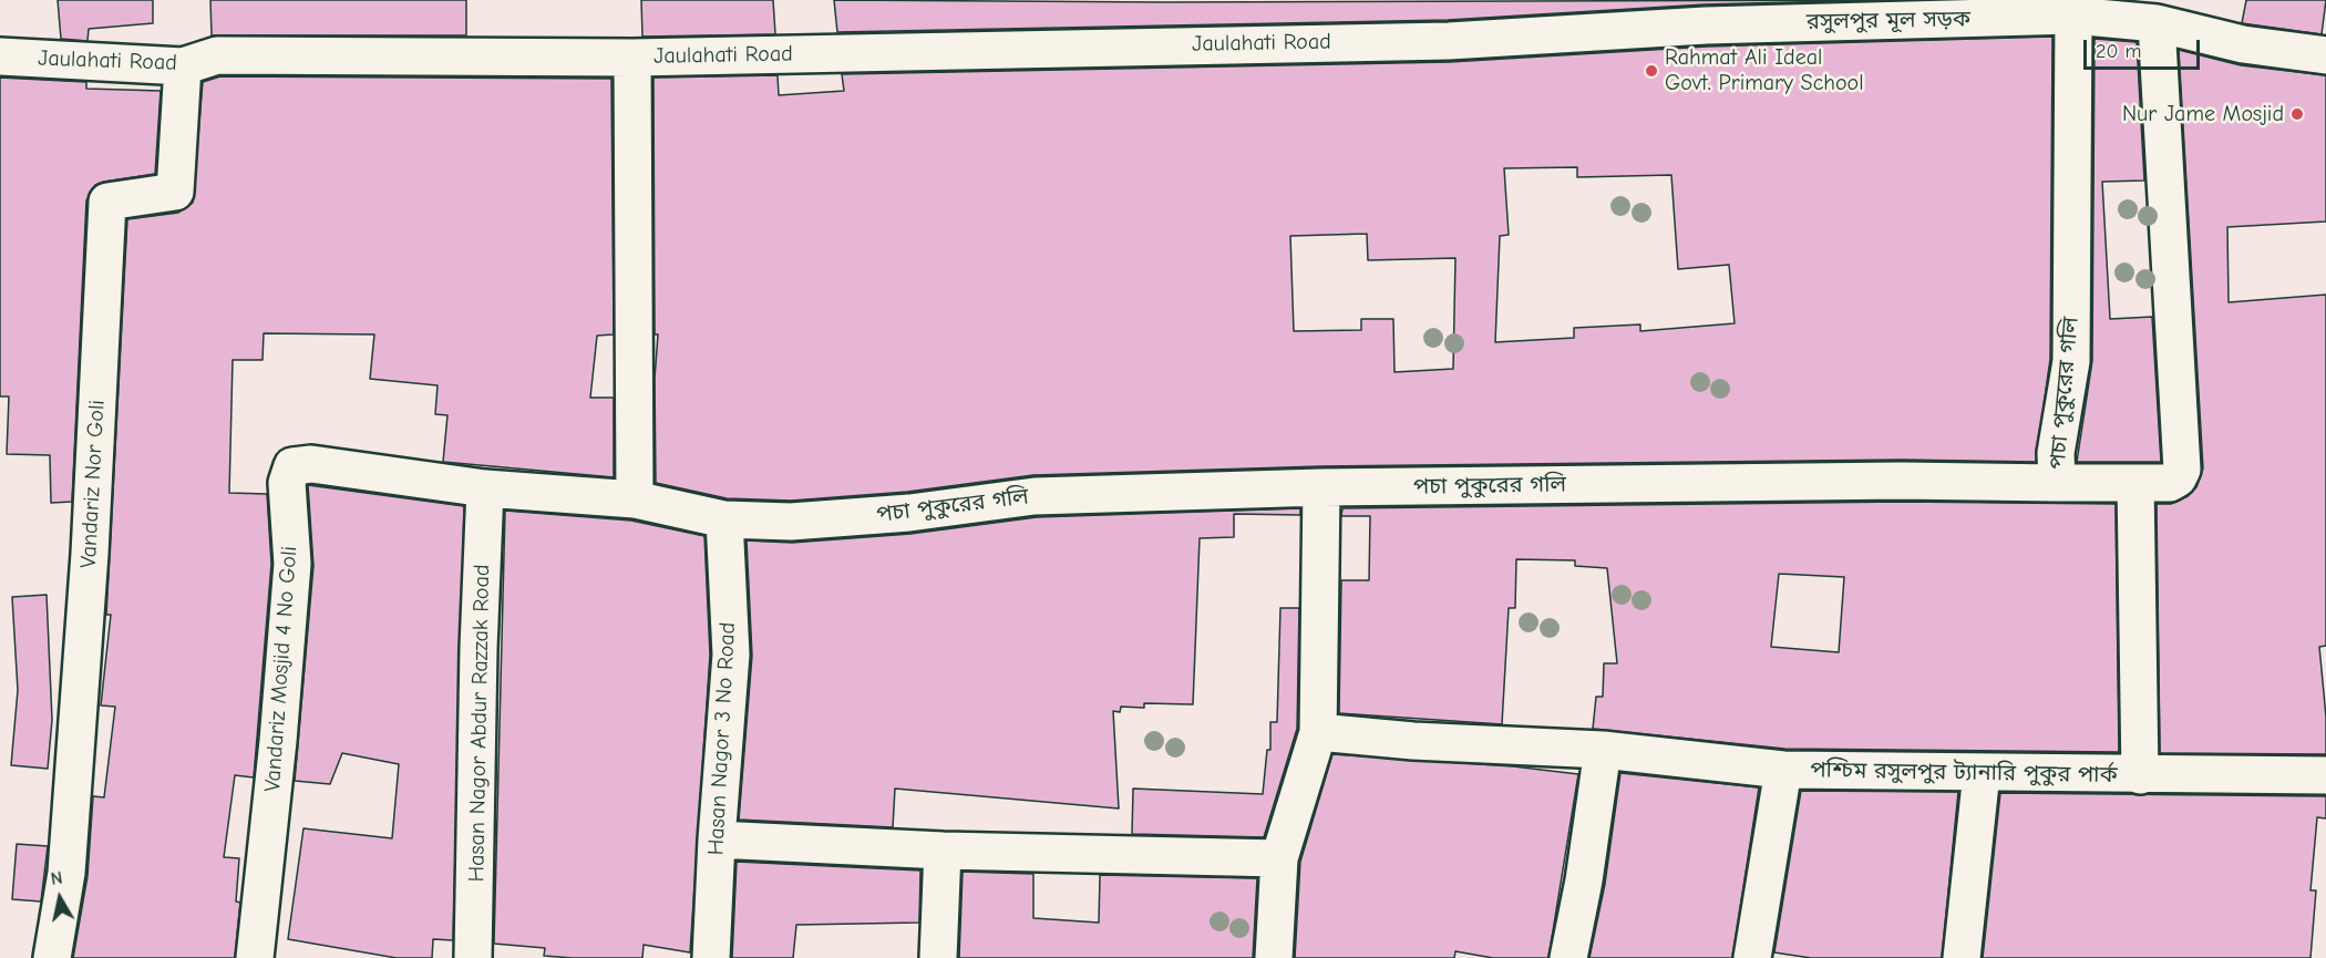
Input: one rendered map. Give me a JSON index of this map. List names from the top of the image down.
{
  "streets": {
    "street": [
      "রসুলপুর মূল সড়ক",
      "Jaulahati Road",
      "পচা পুকুরের গলি",
      "Vandariz Nor Goli",
      "Vandariz Mosjid 4 No Goli",
      "Hasan Nagor Abdur Razzak Road",
      "Hasan Nagor 3 No Road",
      "পশ্চিম রসুলপুর ট্যানারি পুকুর পার্ক"
    ]
  },
  "crossings": [
    ["রসুলপুর মূল সড়ক", "Jaulahati Road"],
    ["রসুলপুর মূল সড়ক", "পচা পুকুরের গলি"],
    ["Jaulahati Road", "Vandariz Nor Goli"],
    ["পচা পুকুরের গলি", "Vandariz Mosjid 4 No Goli"],
    ["পচা পুকুরের গলি", "Hasan Nagor Abdur Razzak Road"],
    ["পচা পুকুরের গলি", "Hasan Nagor 3 No Road"],
    ["Vandariz Mosjid 4 No Goli", "Hasan Nagor Abdur Razzak Road"]
  ],
  "places": ["Rahmat Ali Ideal Govt. Primary School", "Nur Jame Mosjid"],
  "scale_bar": "20 m",
  "north": "top"
}
